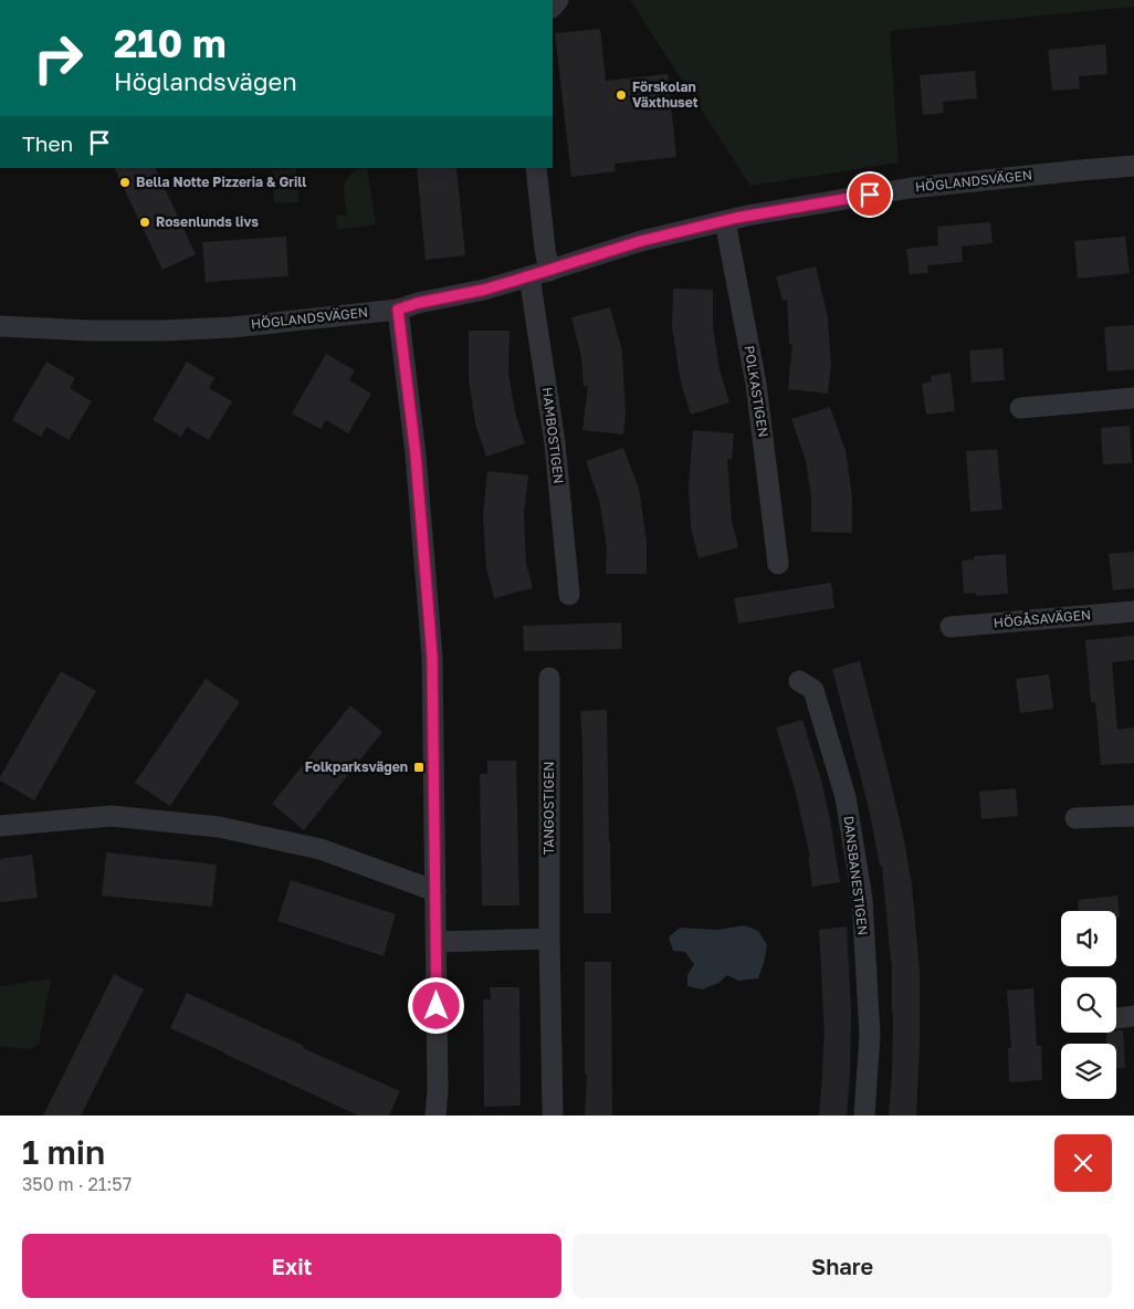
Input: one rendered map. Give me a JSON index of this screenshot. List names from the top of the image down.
{
  "streets": {
    "street": [
      "HÖGLANDSVÄGEN",
      "POLKASTIGEN",
      "HAMBOSTIGEN",
      "HÖGÅSAVÄGEN",
      "TANGOSTIGEN",
      "DANSBANESTIGEN"
    ]
  },
  "crossings": [
    ["HÖGLANDSVÄGEN", "POLKASTIGEN"],
    ["HÖGLANDSVÄGEN", "HAMBOSTIGEN"]
  ],
  "places": {
    "other": ["Förskolan Växthuset", "Bella Notte Pizzeria & Grill", "Rosenlunds livs"],
    "transit": ["Folkparksvägen"]
  },
  "page": {
    "turn": ["210 m", "Höglandsvägen"],
    "then": "Then",
    "heading": ["1 min", "350 m · 21:57"],
    "buttons": ["Exit", "Share"]
  }
}
